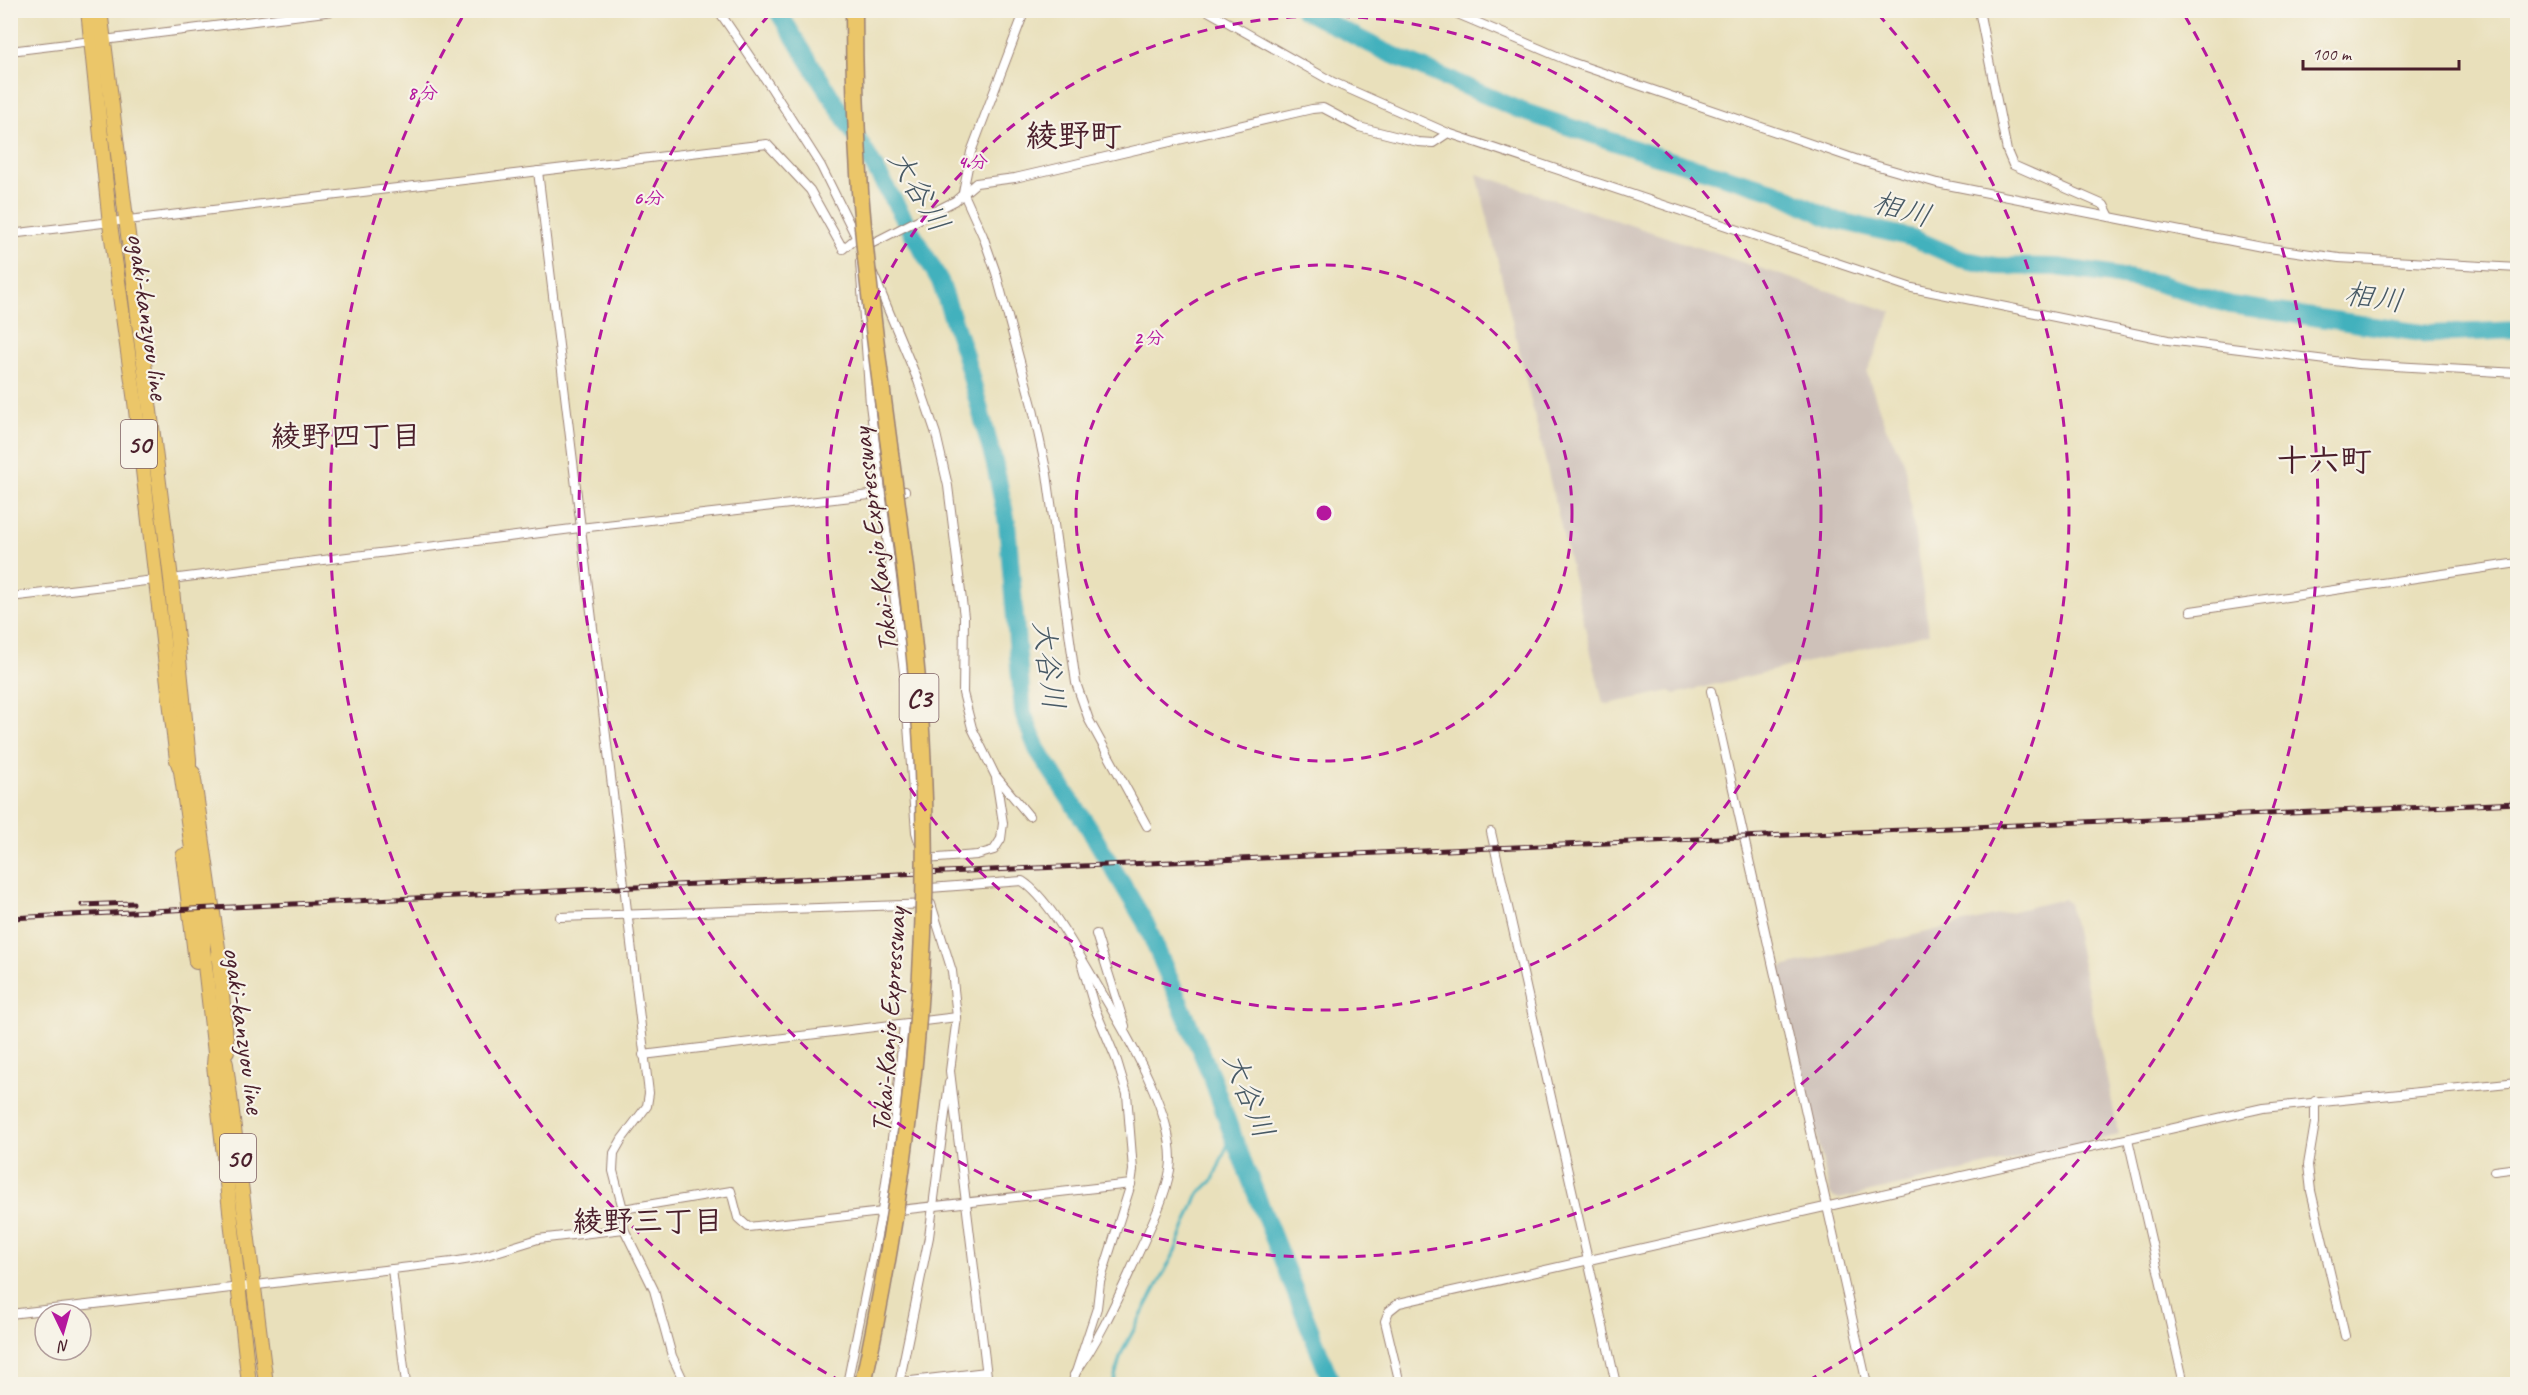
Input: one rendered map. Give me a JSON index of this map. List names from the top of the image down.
{
  "streets": {
    "highway": ["Tokai-Kanjo Expressway", "C3"],
    "main road": ["ogaki-kanzyou line", "50"]
  },
  "districts": [
    "綾野町",
    "綾野四丁目",
    "十六町",
    "綾野三丁目"
  ],
  "water": ["大谷川", "相川"],
  "scale_bar": "100 m",
  "north": "bottom",
  "rings": [
    "8 分",
    "4 分",
    "6 分",
    "2 分"
  ]
}
